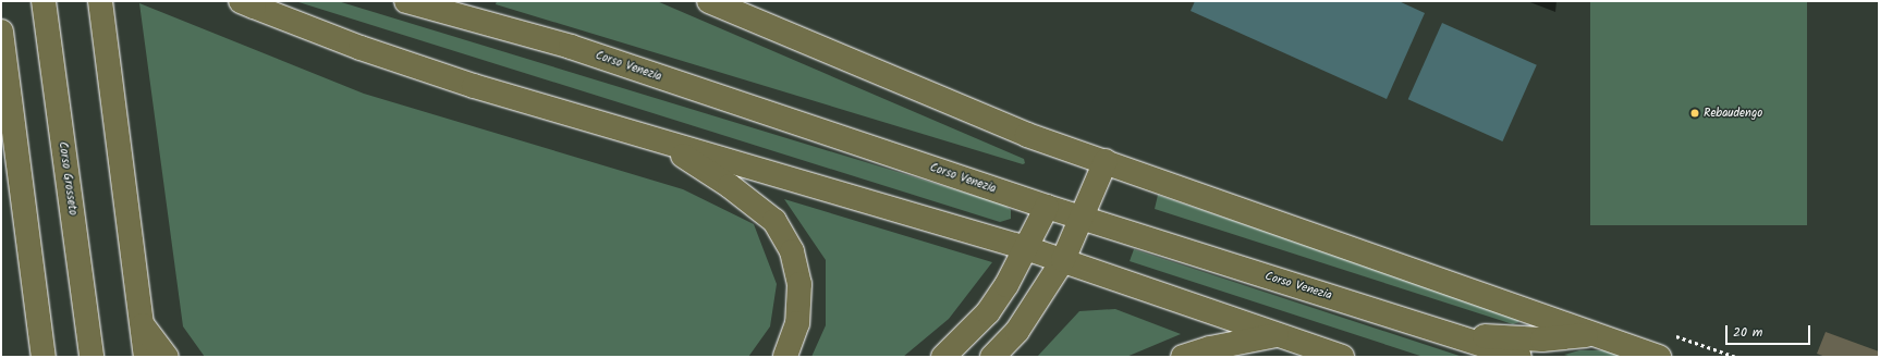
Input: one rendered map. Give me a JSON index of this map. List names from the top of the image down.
{
  "streets": {
    "main road": ["Corso Venezia", "Corso Grosseto"]
  },
  "places": ["Rebaudengo"],
  "scale_bar": "20 m"
}
